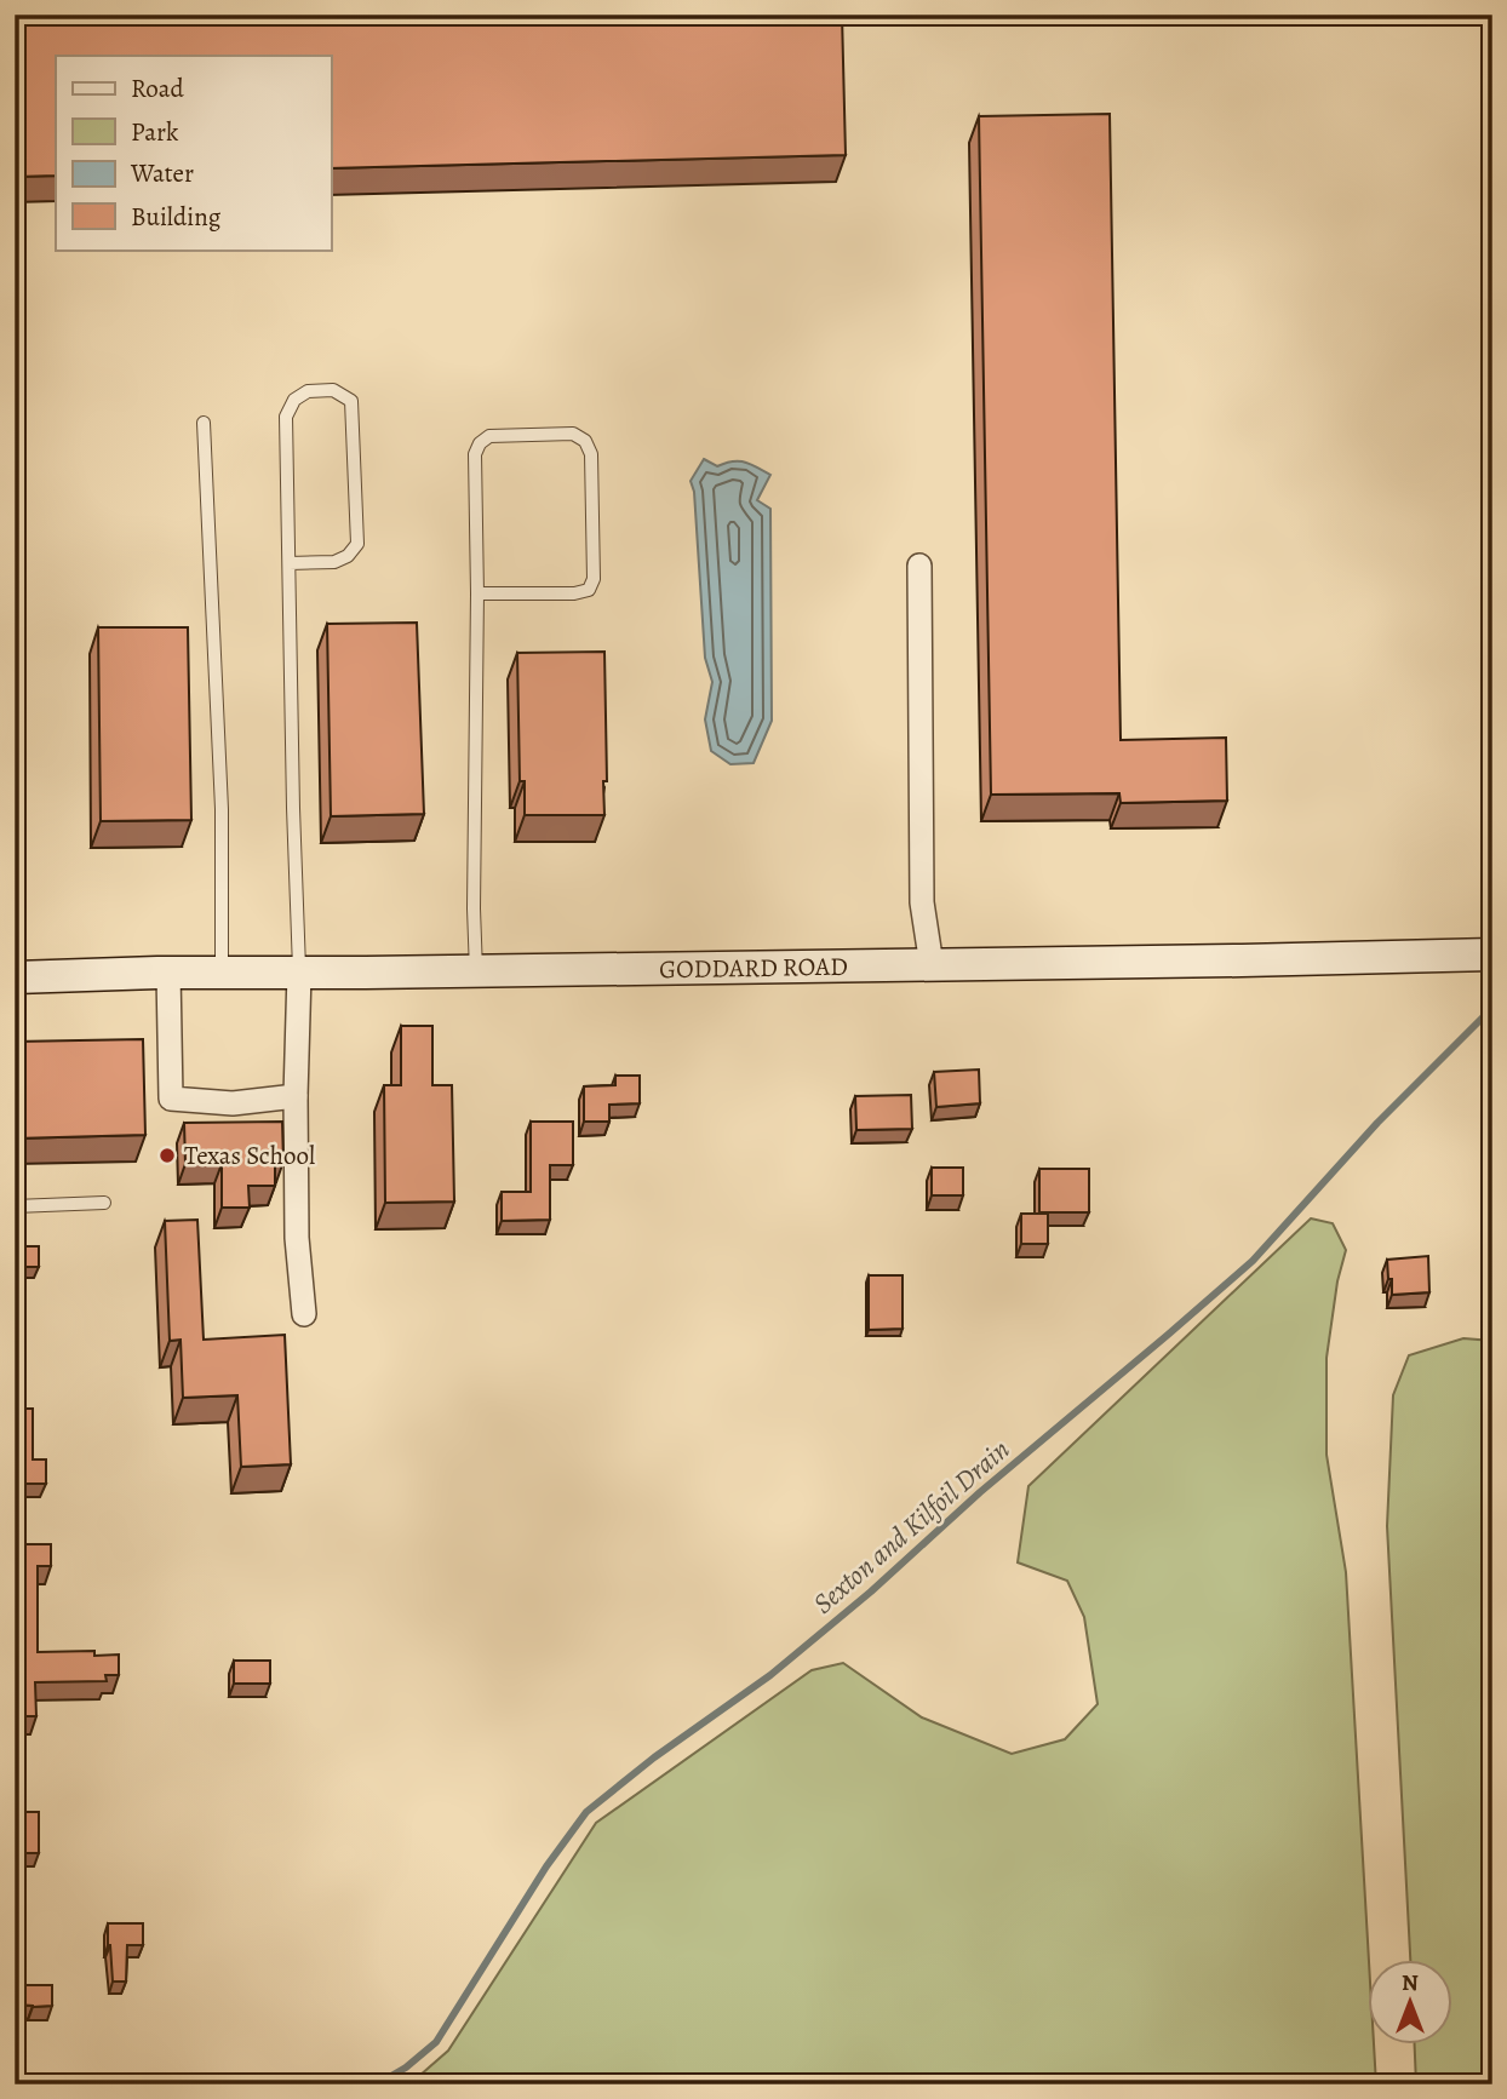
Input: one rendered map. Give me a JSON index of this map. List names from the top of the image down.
{
  "streets": {
    "main road": ["GODDARD ROAD"]
  },
  "water": ["Sexton and Kilfoil Drain"],
  "places": ["Texas School"],
  "legend": [
    "Road",
    "Park",
    "Water",
    "Building"
  ],
  "north": "top"
}
